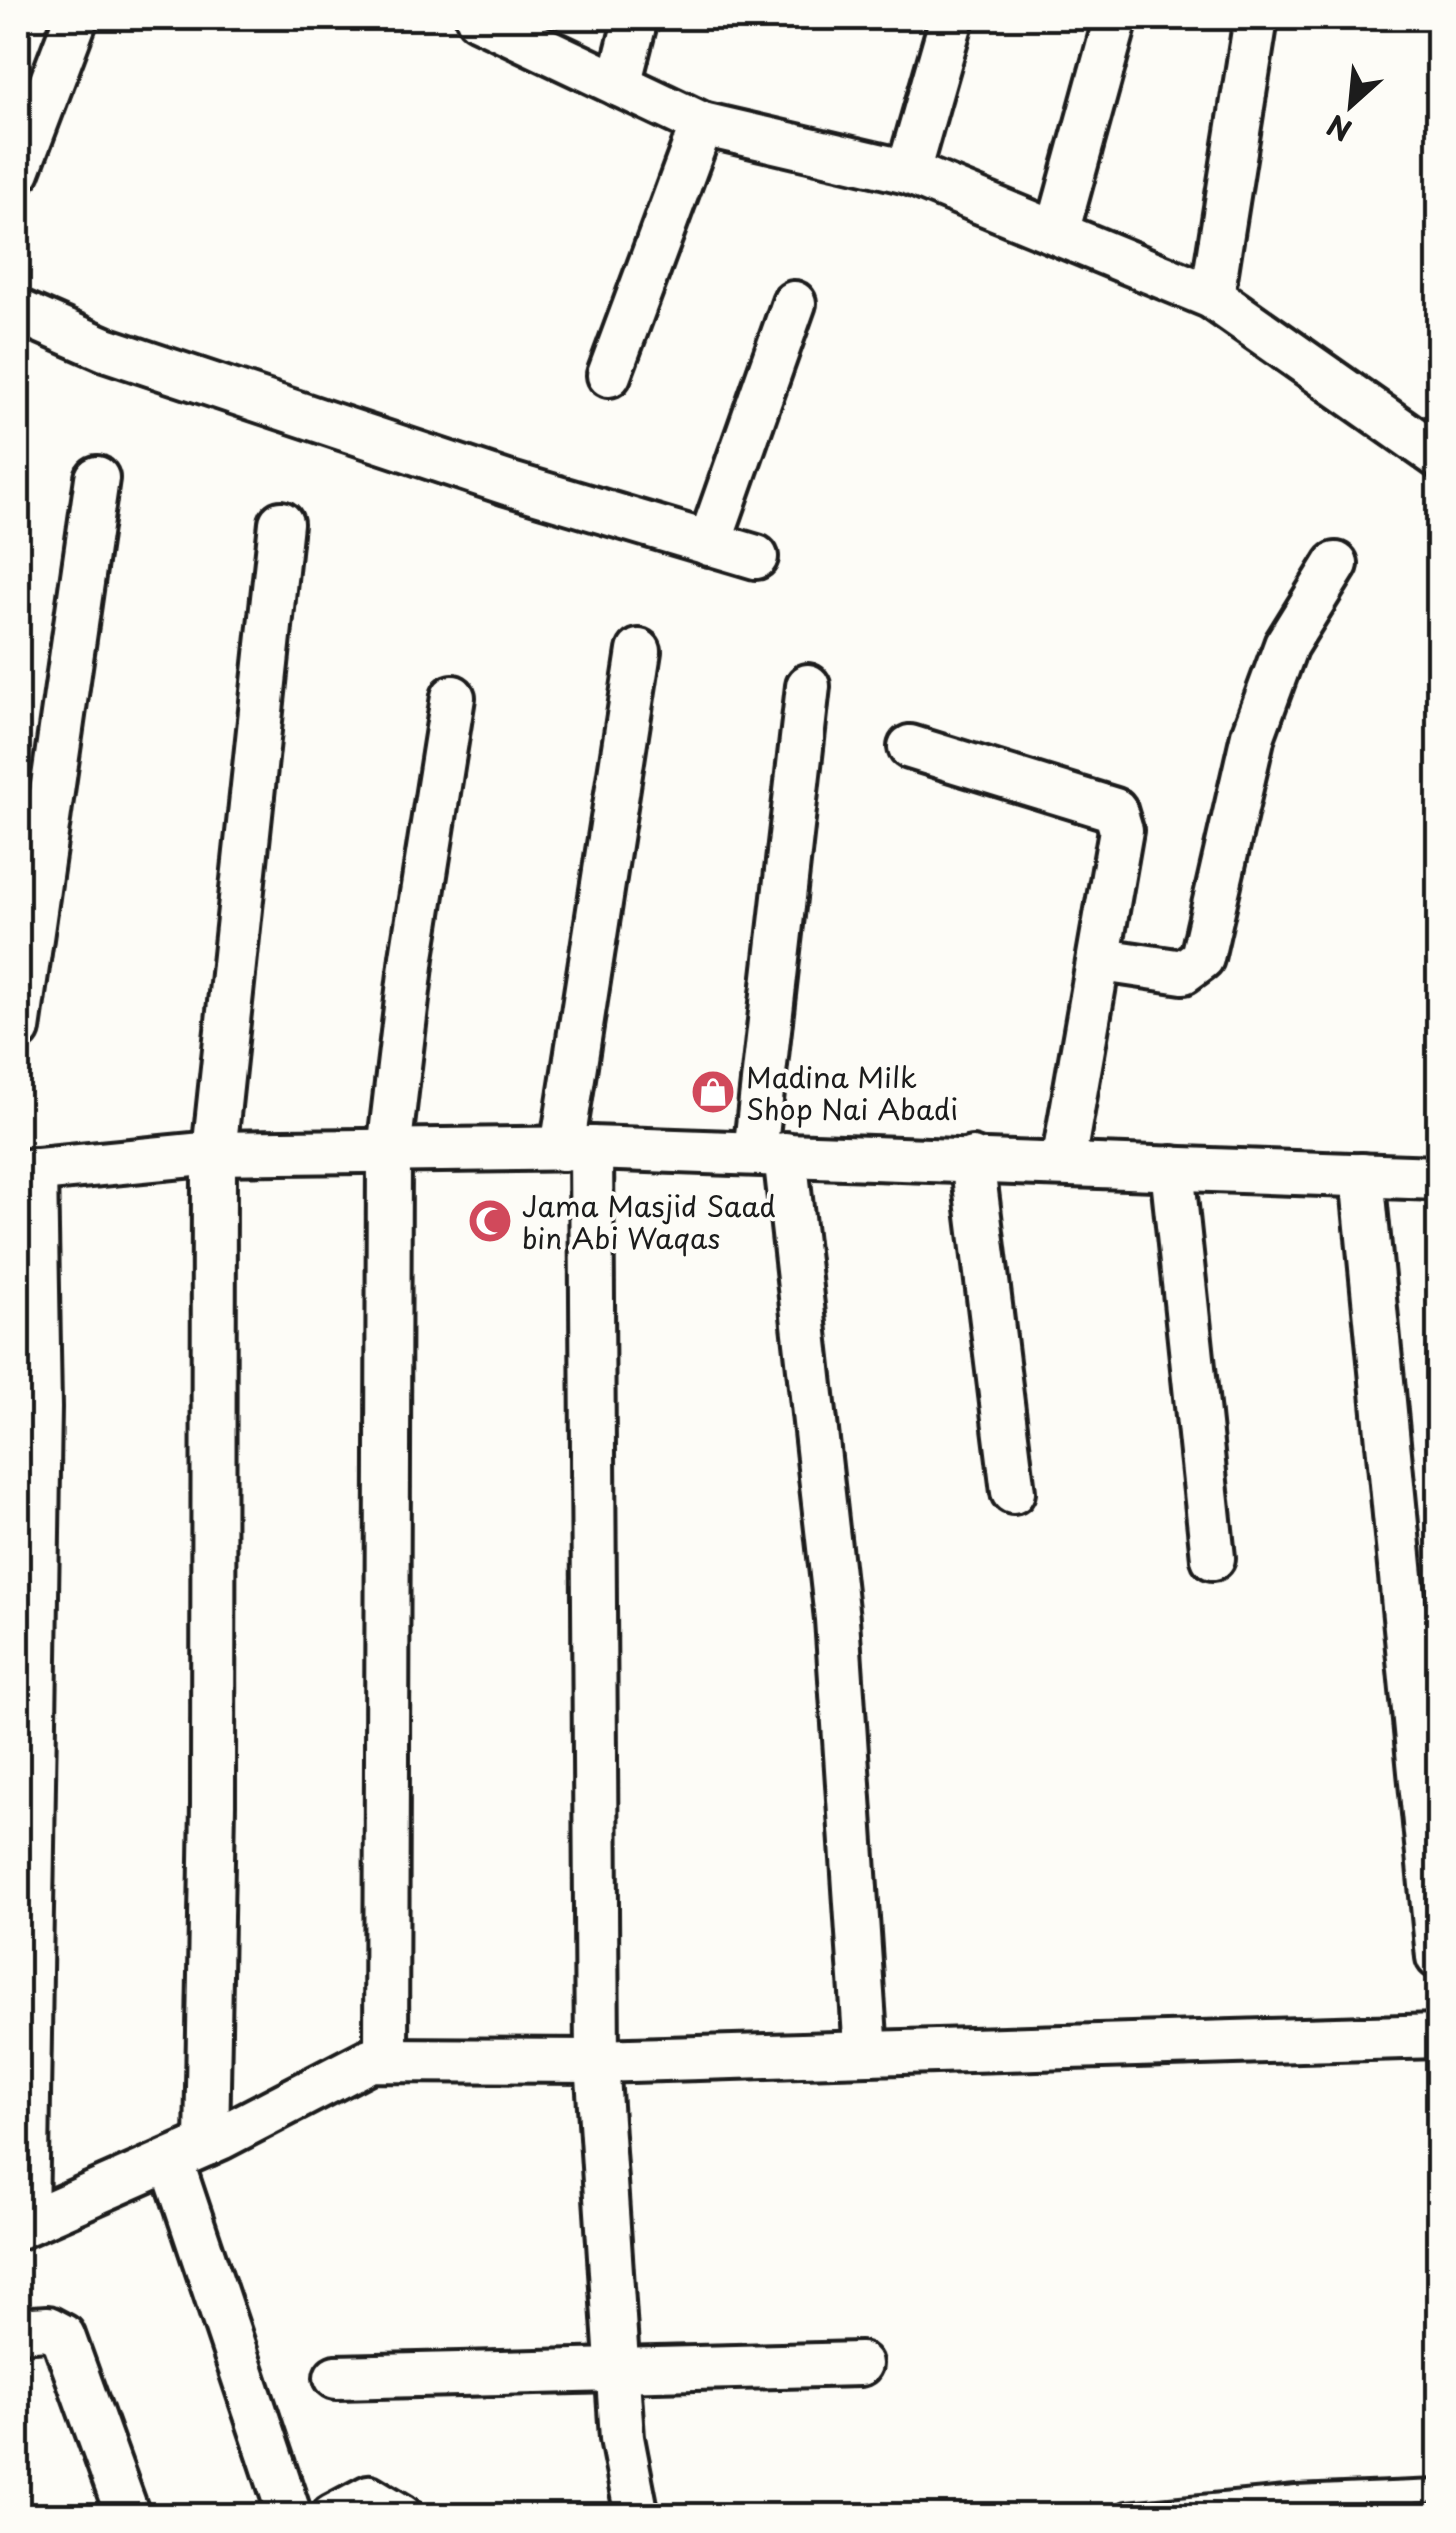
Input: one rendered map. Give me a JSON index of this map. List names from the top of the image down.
{
  "places": {
    "shop": ["Madina Milk Shop Nai Abadi"],
    "mosque": ["Jama Masjid Saad bin Abi Waqas"]
  },
  "north": "bottom left"
}
